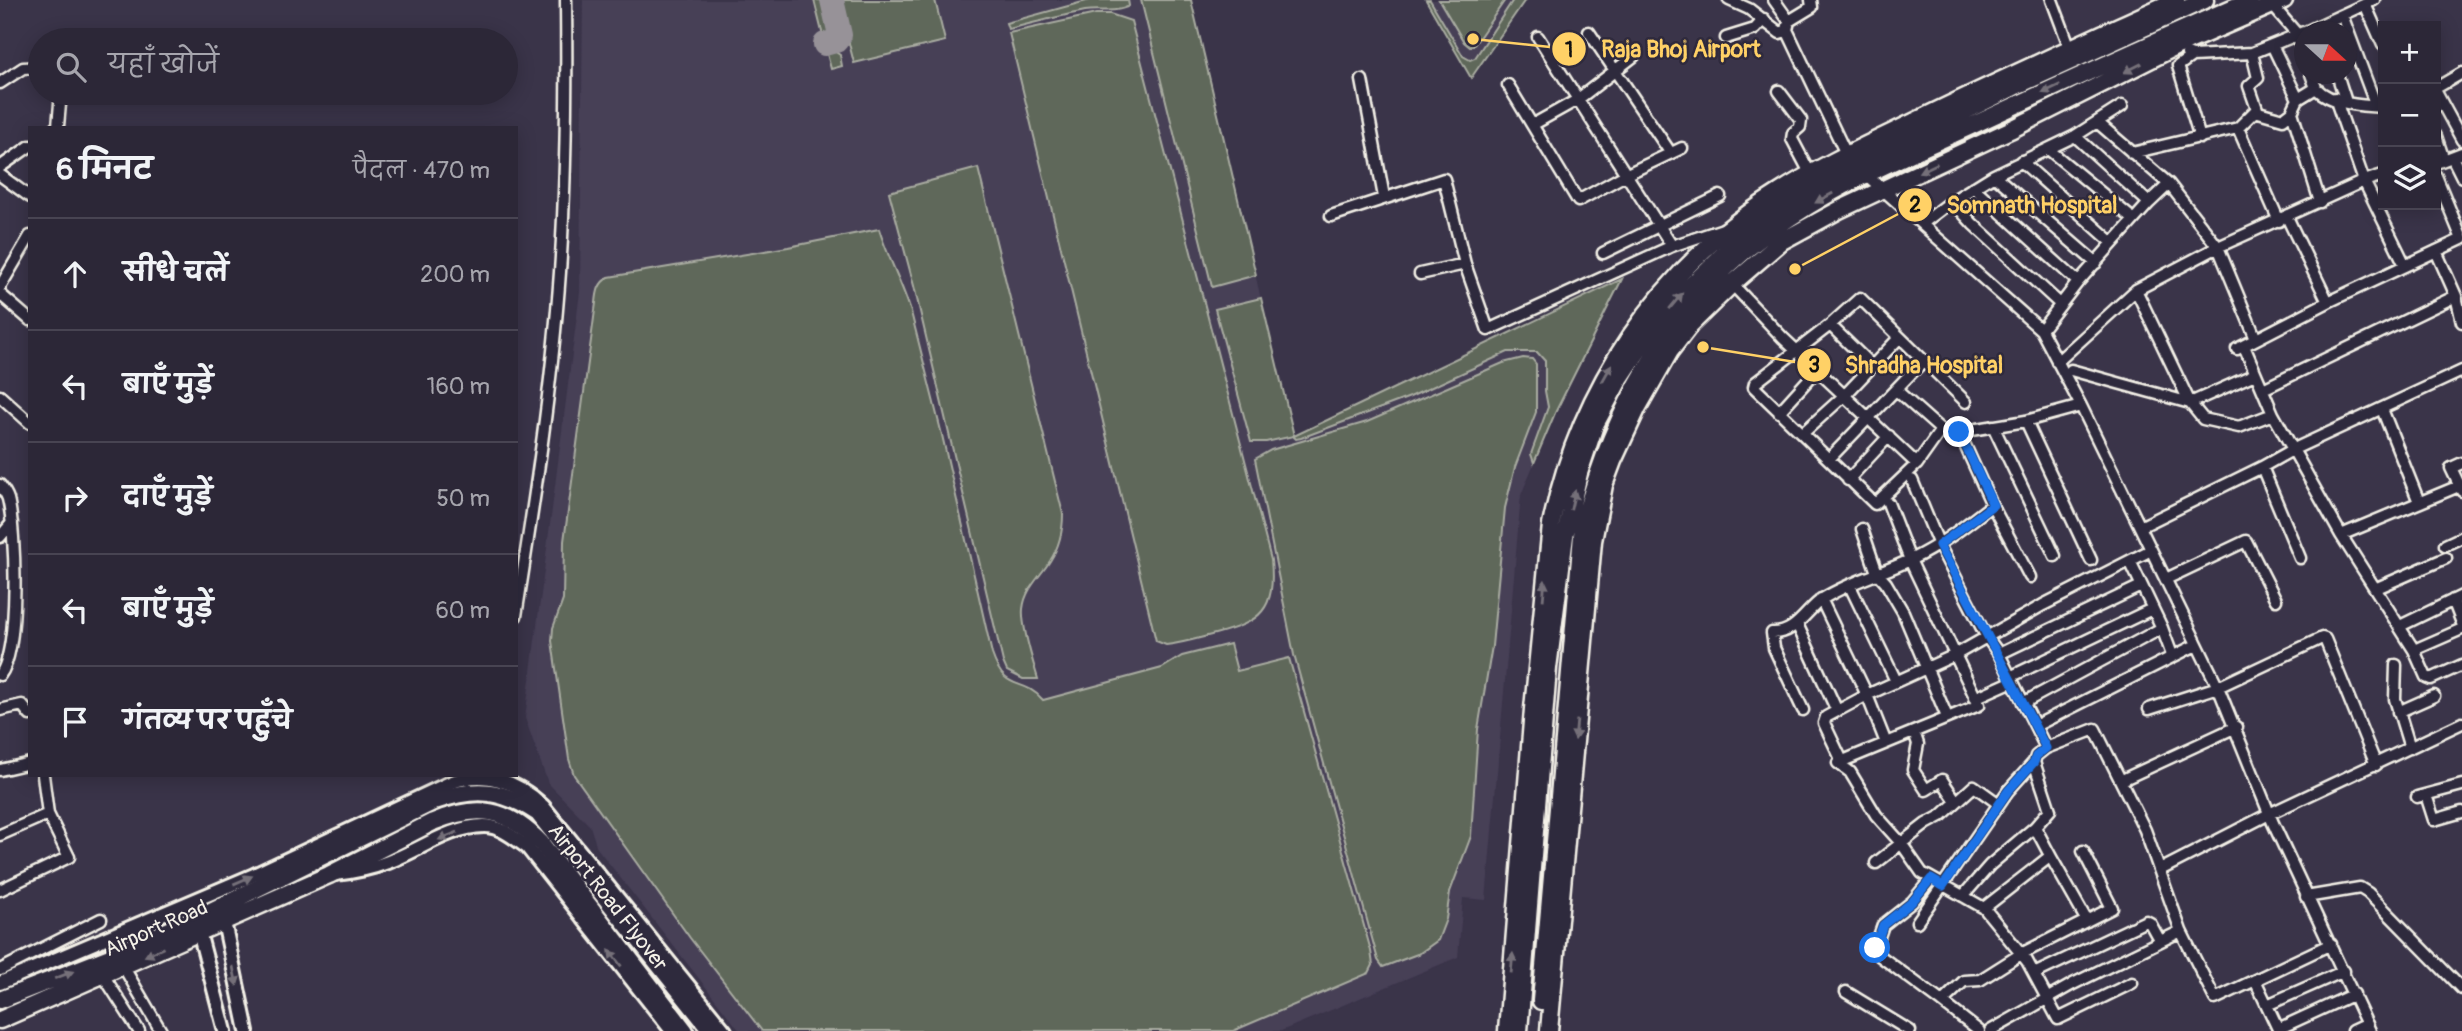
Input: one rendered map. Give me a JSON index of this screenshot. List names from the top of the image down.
{
  "streets": {
    "main road": ["Airport Road Flyover", "Airport Road"]
  },
  "crossings": [
    ["Airport Road Flyover", "Airport Road"]
  ],
  "places": ["Raja Bhoj Airport", "Somnath Hospital", "Shradha Hospital"],
  "north": "right",
  "page": {
    "map_buttons": ["+", "−"],
    "search": "यहाँ खोजें",
    "heading": ["6 मिनट", "पैदल · 470 m"],
    "list": [
      ["सीधे चलें", "200 m"],
      ["बाएँ मुड़ें", "160 m"],
      ["दाएँ मुड़ें", "50 m"],
      ["बाएँ मुड़ें", "60 m"],
      "गंतव्य पर पहुँचे"
    ]
  }
}
